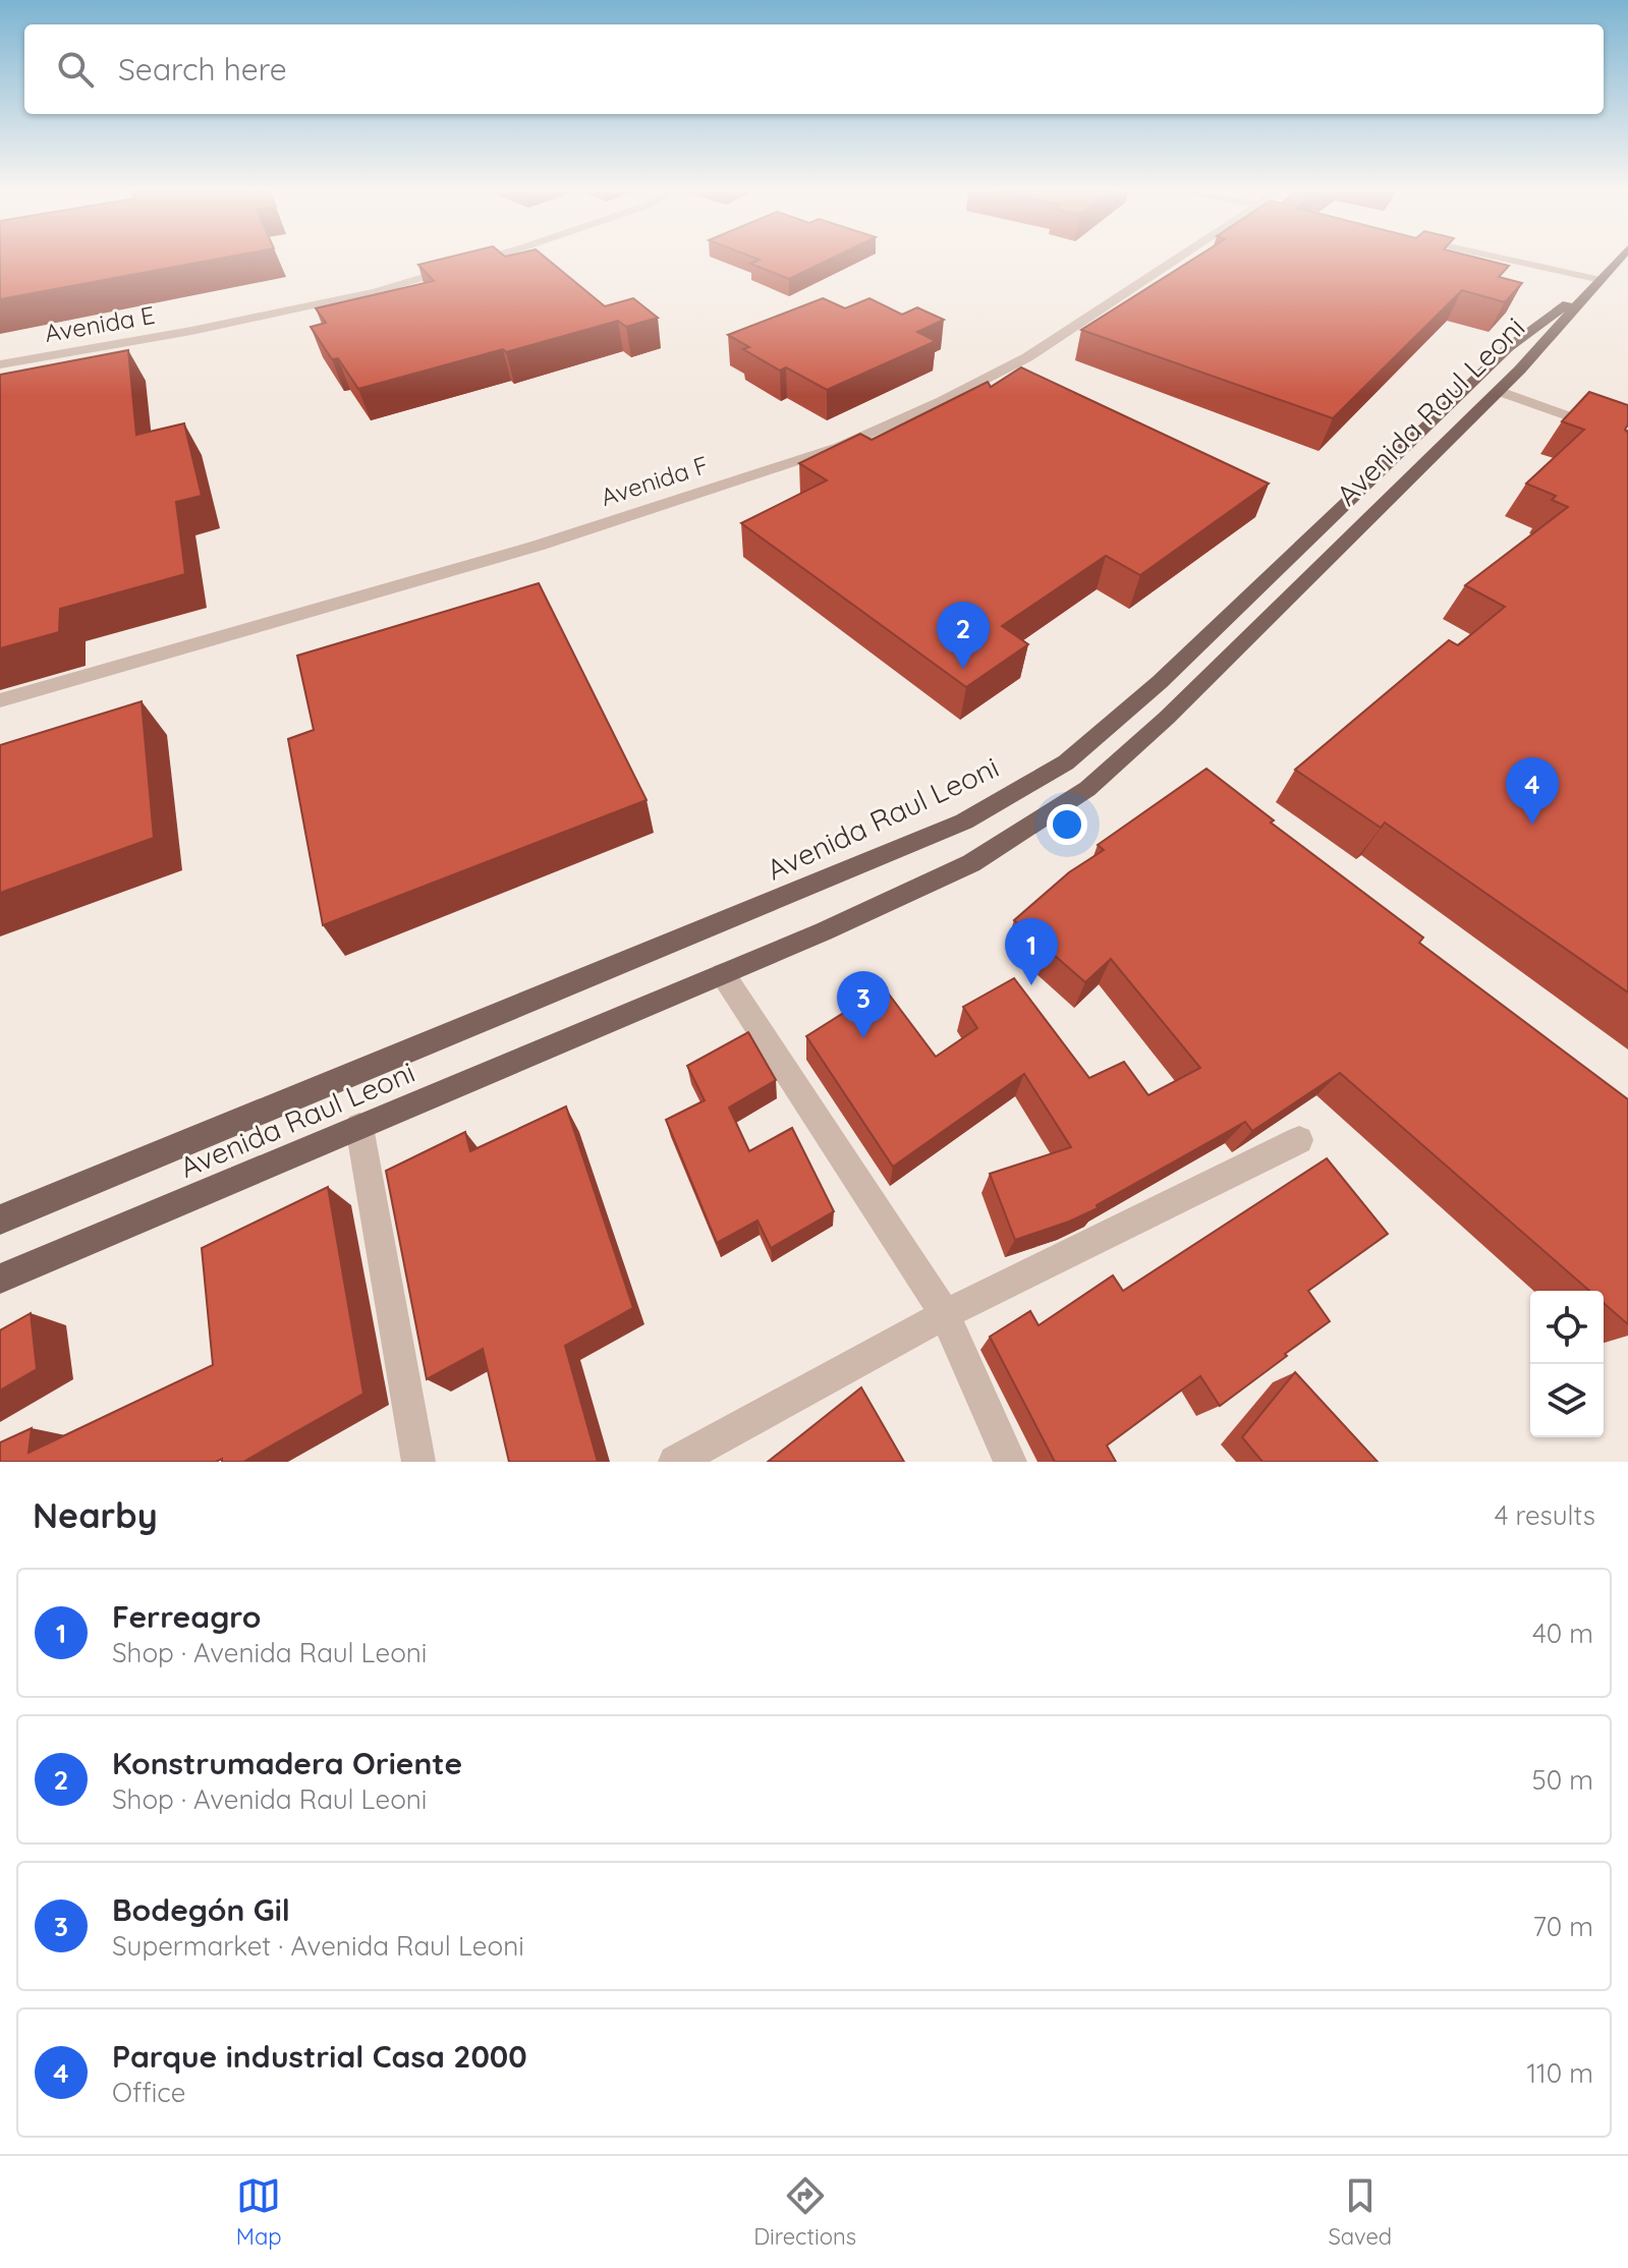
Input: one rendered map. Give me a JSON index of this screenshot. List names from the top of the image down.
{
  "streets": {
    "main road": ["Avenida Raul Leoni"],
    "street": ["Avenida E", "Avenida F"]
  },
  "page": {
    "search": "Search here",
    "pins": [
      "2",
      "4",
      "1",
      "3"
    ],
    "heading": ["Nearby", "4 results"],
    "list": [
      {
        "mark": "1",
        "name": "Ferreagro",
        "note": "Shop · Avenida Raul Leoni",
        "value": "40 m"
      },
      {
        "mark": "2",
        "name": "Konstrumadera Oriente",
        "note": "Shop · Avenida Raul Leoni",
        "value": "50 m"
      },
      {
        "mark": "3",
        "name": "Bodegón Gil",
        "note": "Supermarket · Avenida Raul Leoni",
        "value": "70 m"
      },
      {
        "mark": "4",
        "name": "Parque industrial Casa 2000",
        "note": "Office",
        "value": "110 m"
      }
    ],
    "nav": ["Map", "Directions", "Saved"]
  }
}
